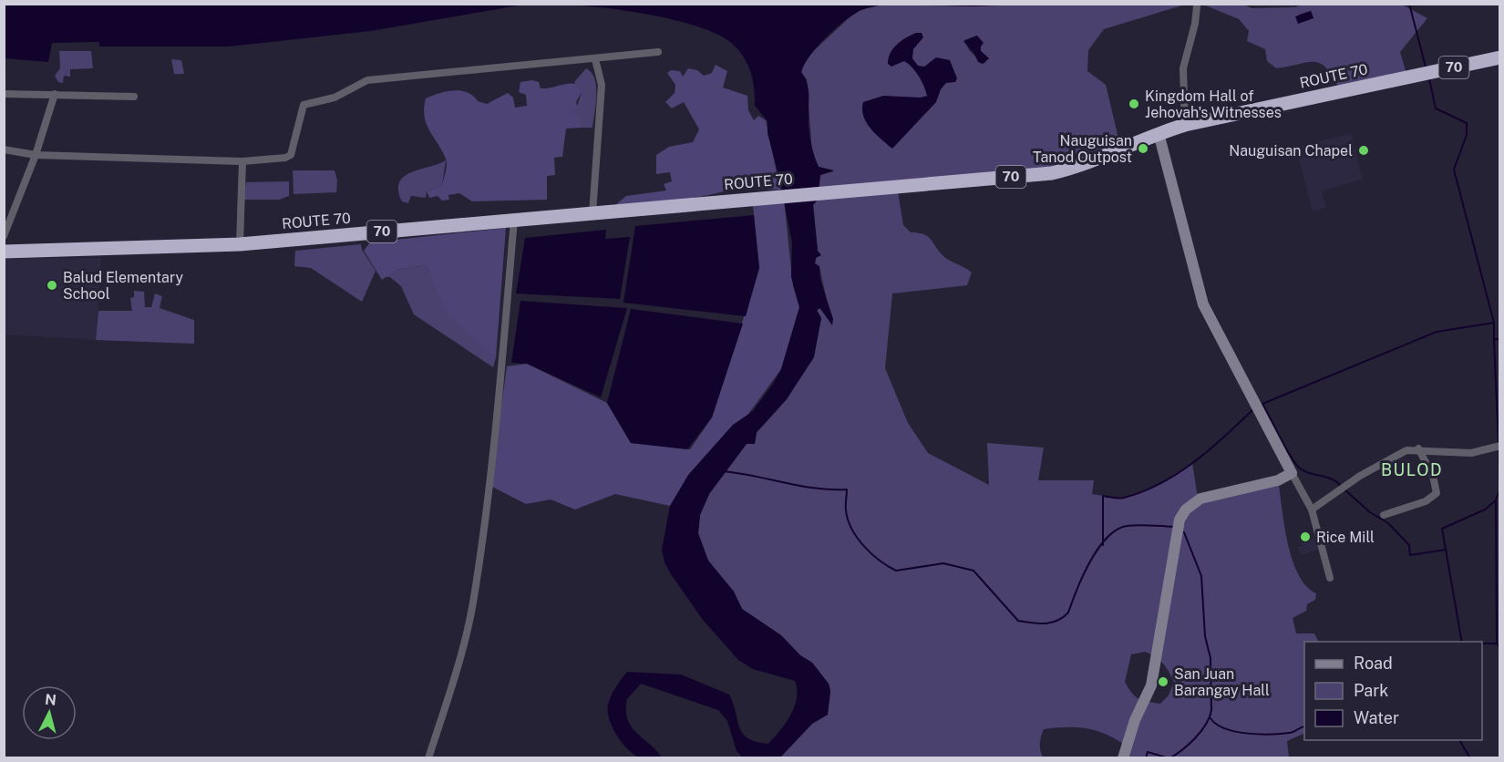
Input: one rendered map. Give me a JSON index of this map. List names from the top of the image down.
{
  "streets": {
    "highway": ["70", "ROUTE 70"]
  },
  "districts": ["BULOD"],
  "places": [
    "Kingdom Hall of Jehovah's Witnesses",
    "Nauguisan Tanod Outpost",
    "Nauguisan Chapel",
    "Balud Elementary School",
    "Rice Mill",
    "San Juan Barangay Hall"
  ],
  "legend": ["Road", "Park", "Water"],
  "north": "top"
}
